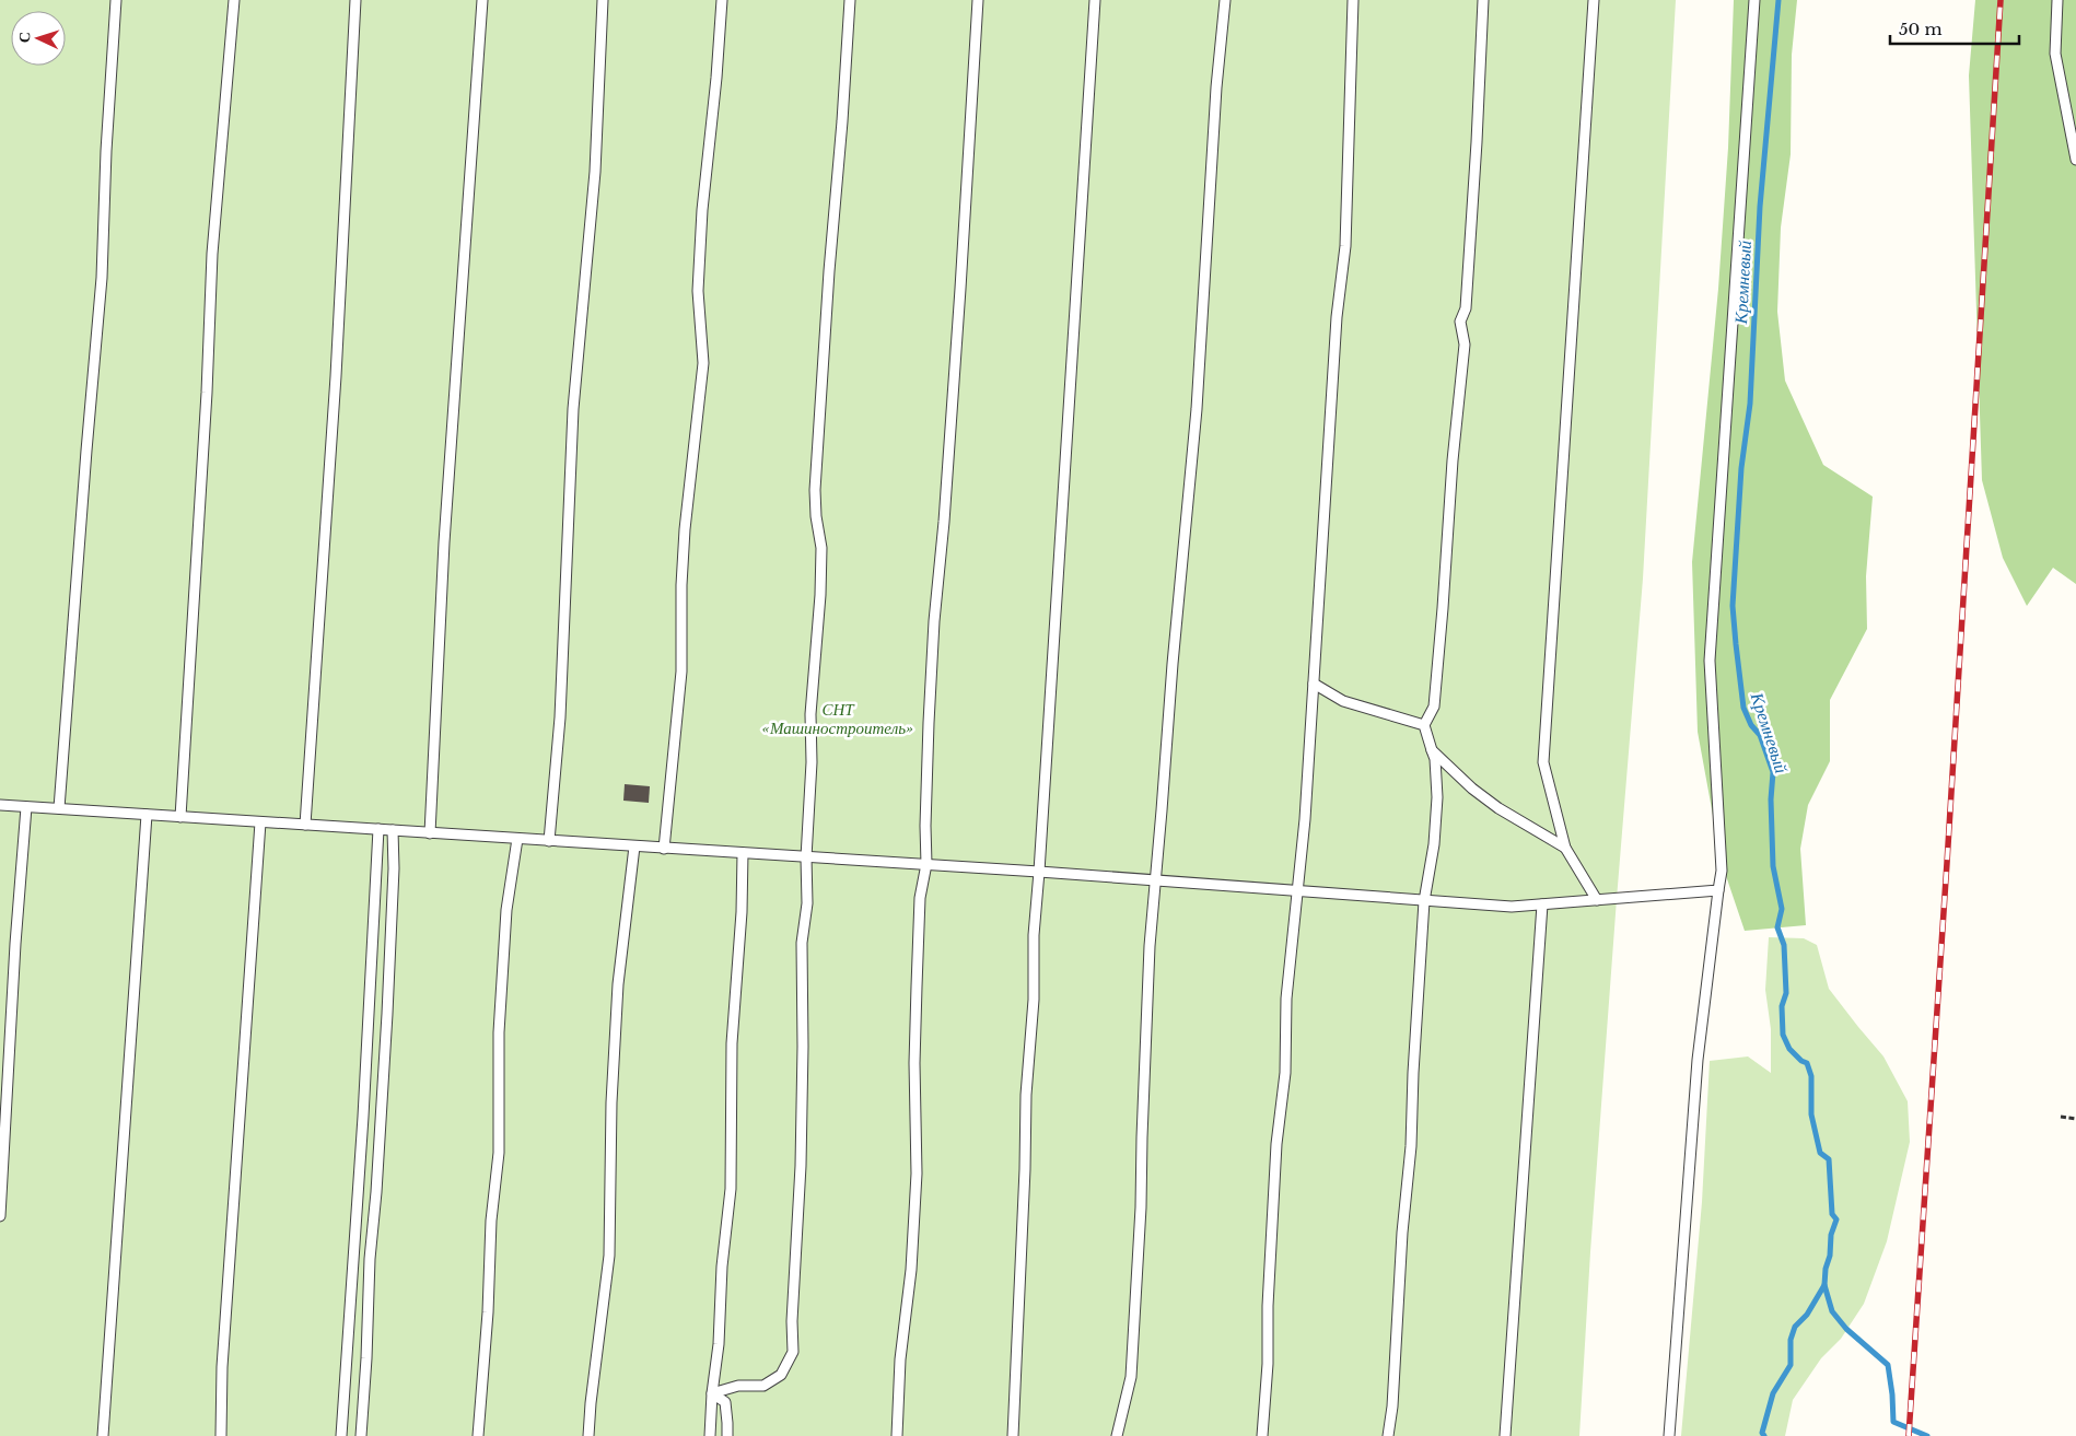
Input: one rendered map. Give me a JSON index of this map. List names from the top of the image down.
{
  "water": ["Кремневый"],
  "parks": ["СНТ «Машиностроитель»"],
  "scale_bar": "50 m",
  "north": "left"
}
